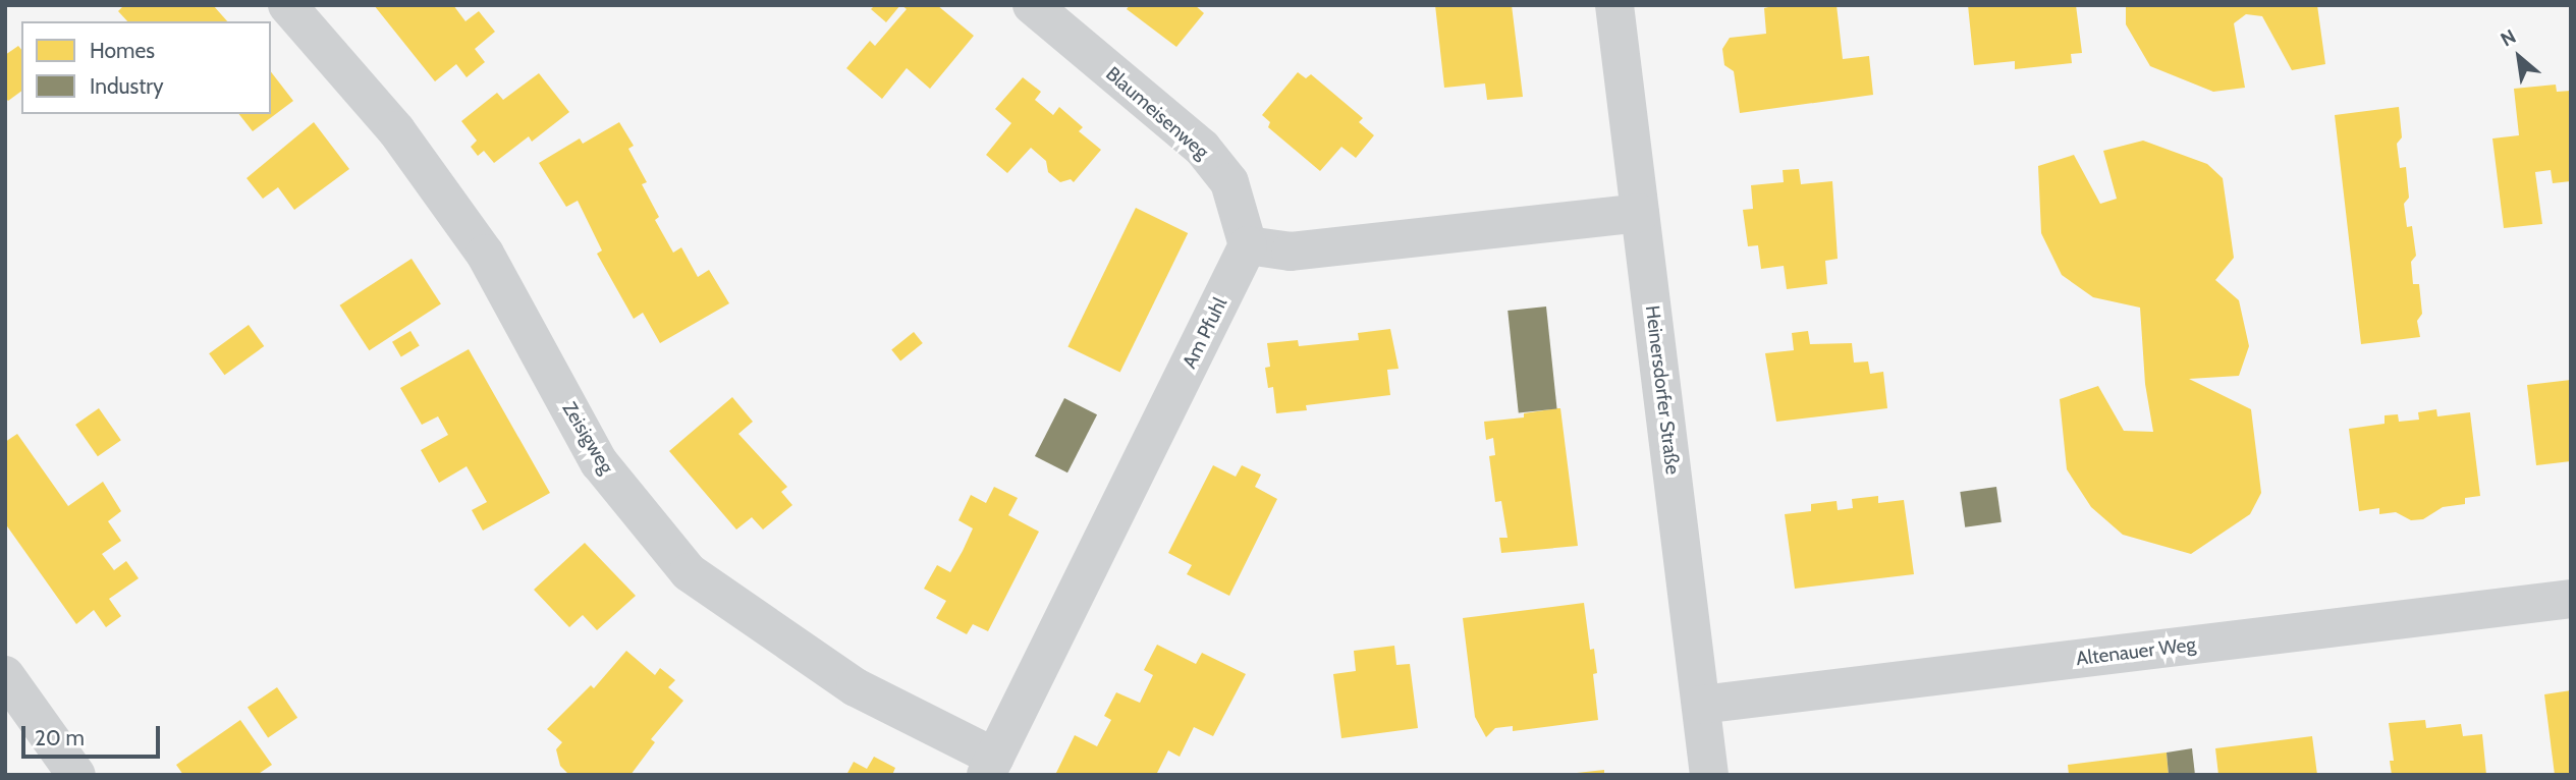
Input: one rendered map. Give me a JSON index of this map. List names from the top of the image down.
{
  "streets": {
    "street": [
      "Blaumeisenweg",
      "Am Pfuhl",
      "Heinersdorfer Straße",
      "Zeisigweg",
      "Altenauer Weg"
    ]
  },
  "crossings": [
    ["Blaumeisenweg", "Am Pfuhl"],
    ["Am Pfuhl", "Zeisigweg"],
    ["Heinersdorfer Straße", "Altenauer Weg"]
  ],
  "legend": ["Homes", "Industry"],
  "scale_bar": "20 m",
  "north": "top left"
}
